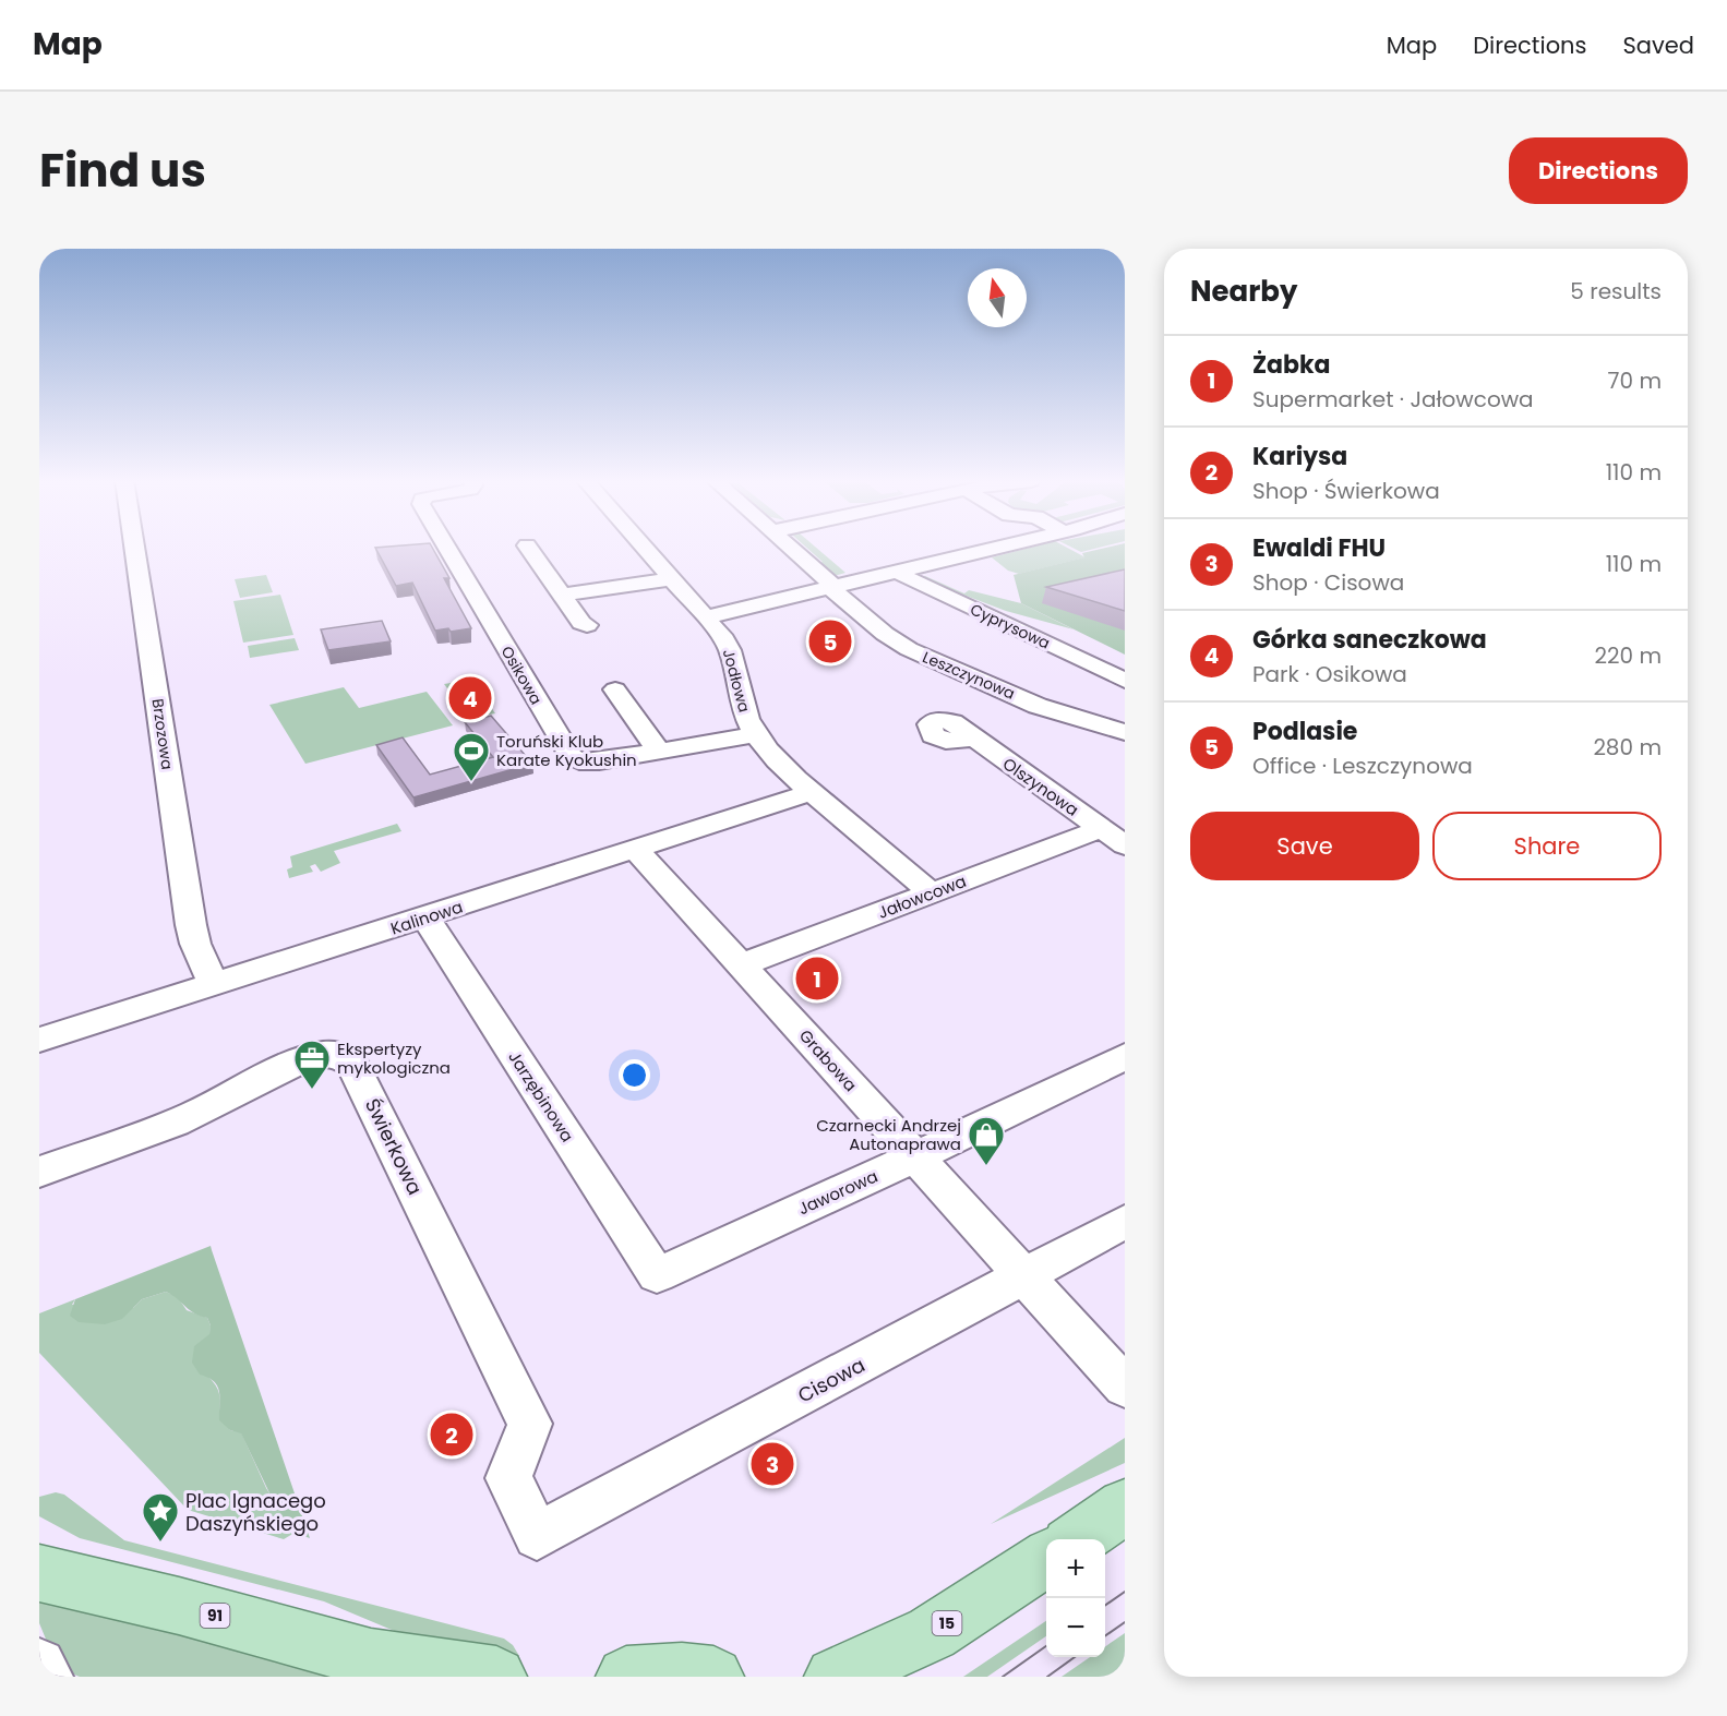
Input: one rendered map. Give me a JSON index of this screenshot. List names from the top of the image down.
{
  "streets": {
    "main road": ["91", "15"],
    "street": [
      "Cyprysowa",
      "Osikowa",
      "Leszczynowa",
      "Jodłowa",
      "Brzozowa",
      "Olszynowa",
      "Jałowcowa",
      "Kalinowa",
      "Grabowa",
      "Jarzębinowa",
      "Świerkowa",
      "Jaworowa",
      "Cisowa"
    ]
  },
  "crossings": [
    ["Osikowa", "Jodłowa"],
    ["Jodłowa", "Jałowcowa"],
    ["Jodłowa", "Kalinowa"],
    ["Brzozowa", "Kalinowa"],
    ["Olszynowa", "Jałowcowa"],
    ["Jałowcowa", "Grabowa"],
    ["Kalinowa", "Grabowa"],
    ["Kalinowa", "Jarzębinowa"],
    ["Grabowa", "Jaworowa"],
    ["Grabowa", "Cisowa"],
    ["Jarzębinowa", "Jaworowa"],
    ["Świerkowa", "Cisowa"]
  ],
  "places": {
    "sports": ["Toruński Klub Karate Kyokushin"],
    "office": ["Ekspertyzy mykologiczna"],
    "shop": ["Czarnecki Andrzej Autonaprawa"],
    "place": ["Plac Ignacego Daszyńskiego"]
  },
  "north": "top",
  "page": {
    "header": "Map",
    "nav": ["Map", "Directions", "Saved"],
    "title": "Find us",
    "buttons": [
      "Directions",
      ["Save", "Share"]
    ],
    "heading": ["Nearby", "5 results"],
    "list": [
      {
        "mark": "1",
        "name": "Żabka",
        "note": "Supermarket · Jałowcowa",
        "value": "70 m"
      },
      {
        "mark": "2",
        "name": "Kariysa",
        "note": "Shop · Świerkowa",
        "value": "110 m"
      },
      {
        "mark": "3",
        "name": "Ewaldi FHU",
        "note": "Shop · Cisowa",
        "value": "110 m"
      },
      {
        "mark": "4",
        "name": "Górka saneczkowa",
        "note": "Park · Osikowa",
        "value": "220 m"
      },
      {
        "mark": "5",
        "name": "Podlasie",
        "note": "Office · Leszczynowa",
        "value": "280 m"
      }
    ],
    "pins": [
      "5",
      "4",
      "1",
      "2",
      "3"
    ],
    "map_buttons": ["+", "−"]
  }
}
